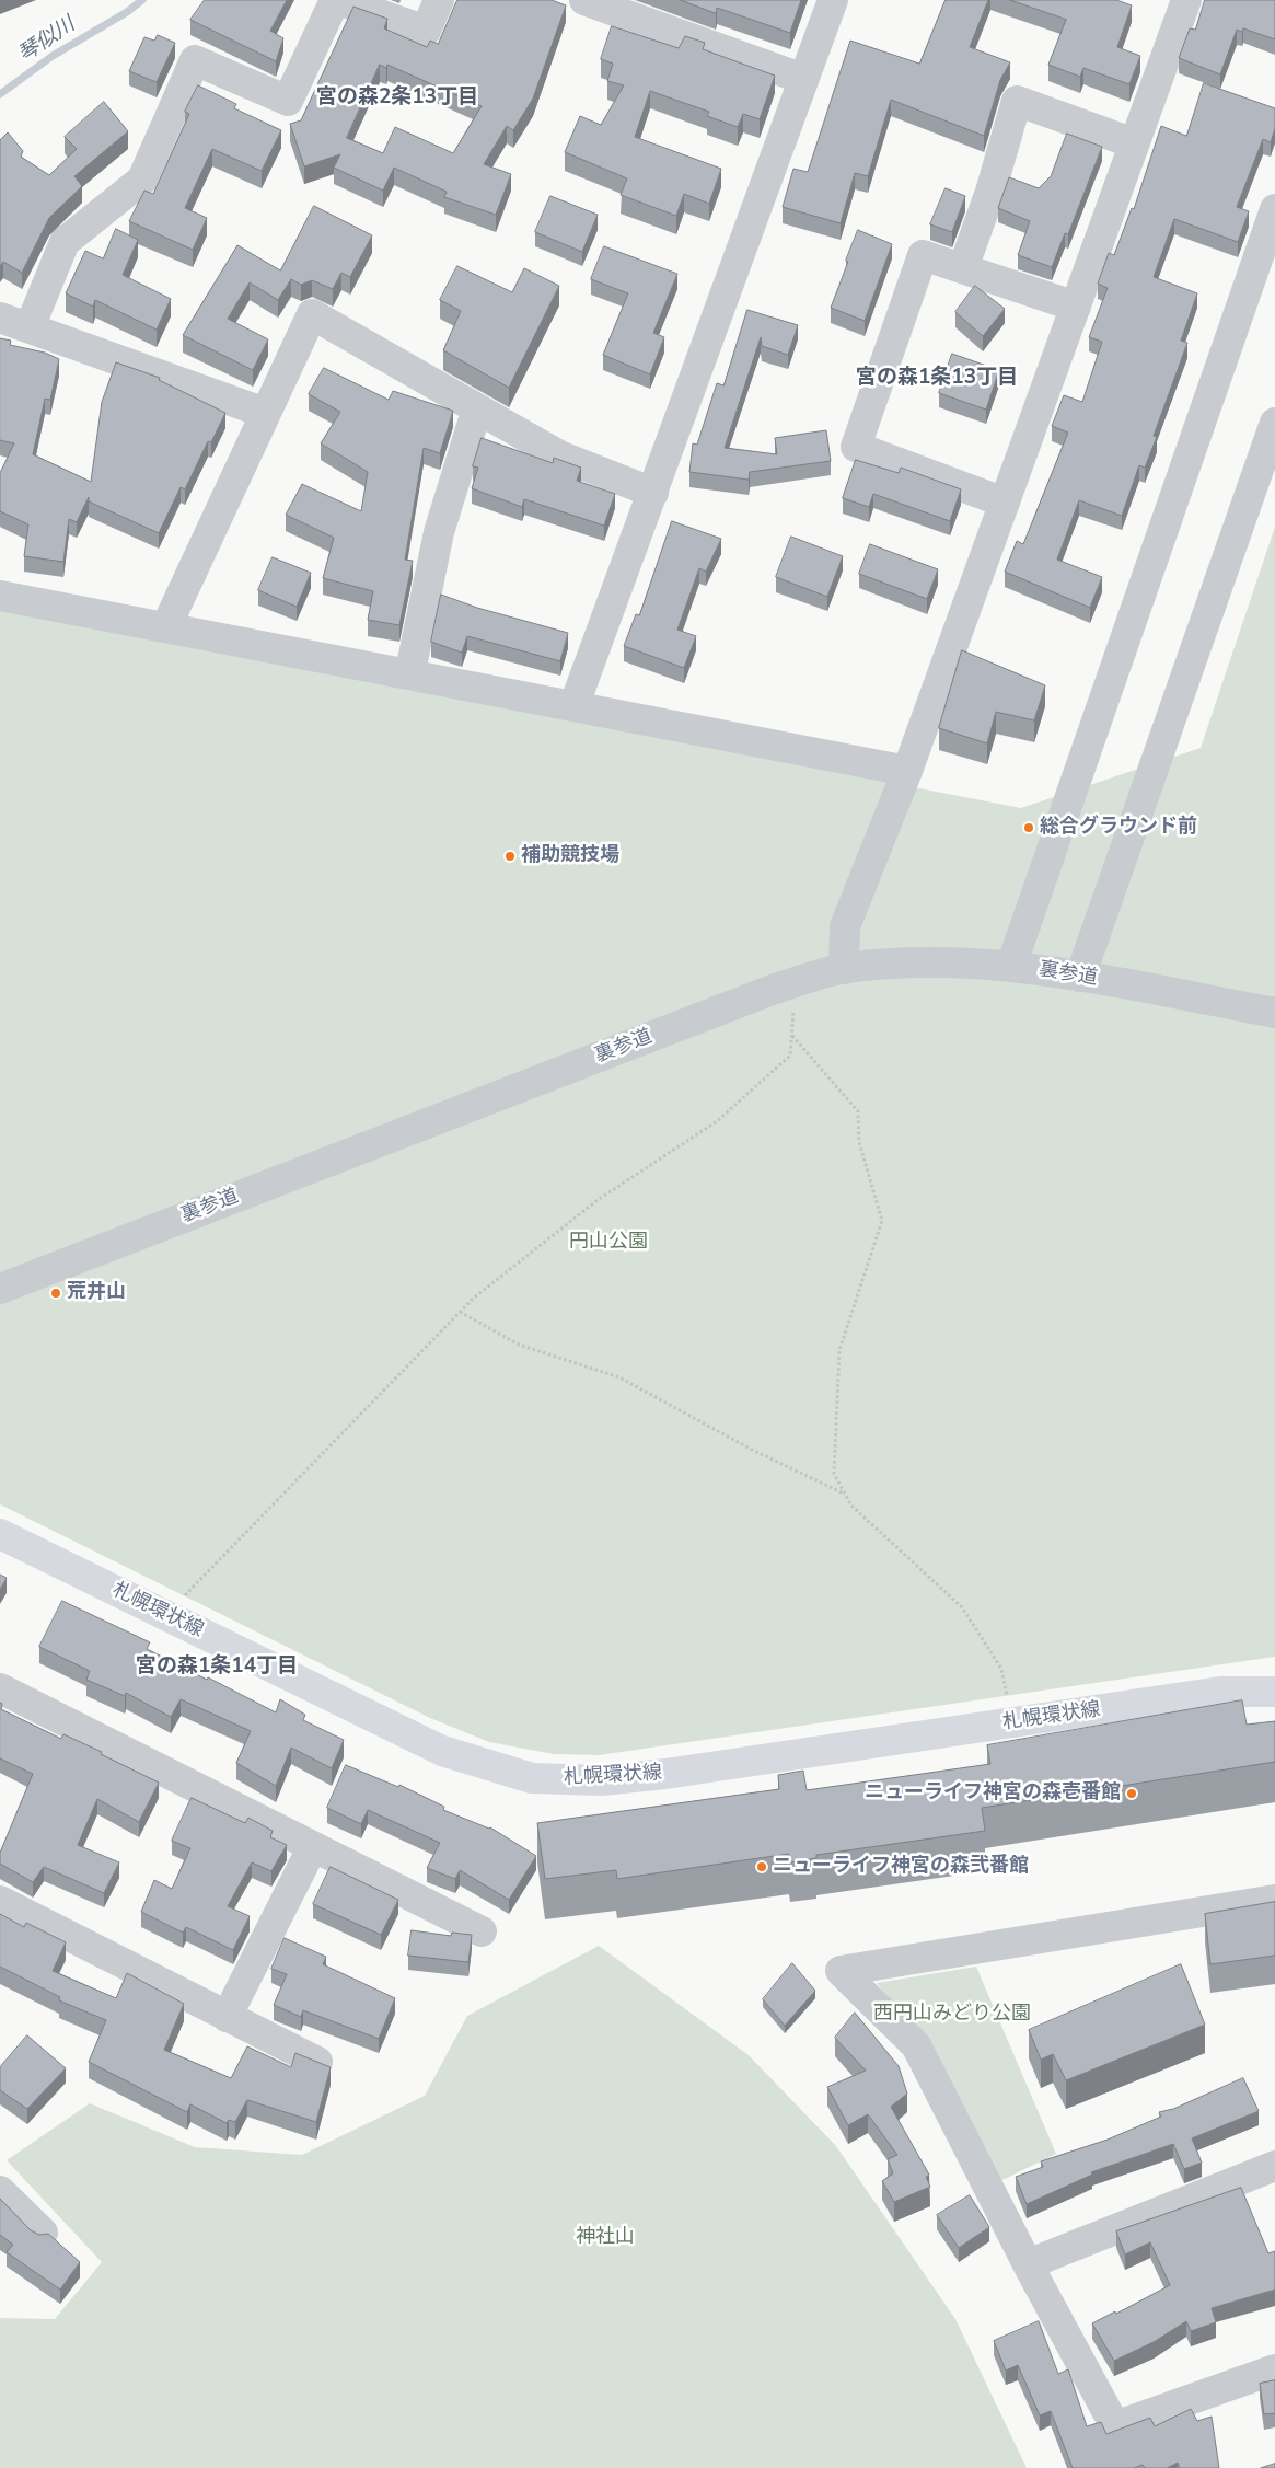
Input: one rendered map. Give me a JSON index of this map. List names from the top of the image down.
{
  "streets": {
    "main road": ["札幌環状線"],
    "street": ["裏参道"]
  },
  "districts": ["宮の森2条13丁目", "宮の森1条13丁目", "宮の森1条14丁目"],
  "water": ["琴似川"],
  "parks": ["円山公園", "西円山みどり公園", "神社山"],
  "places": [
    "総合グラウンド前",
    "補助競技場",
    "荒井山",
    "ニューライフ神宮の森壱番館",
    "ニューライフ神宮の森弐番館"
  ]
}
